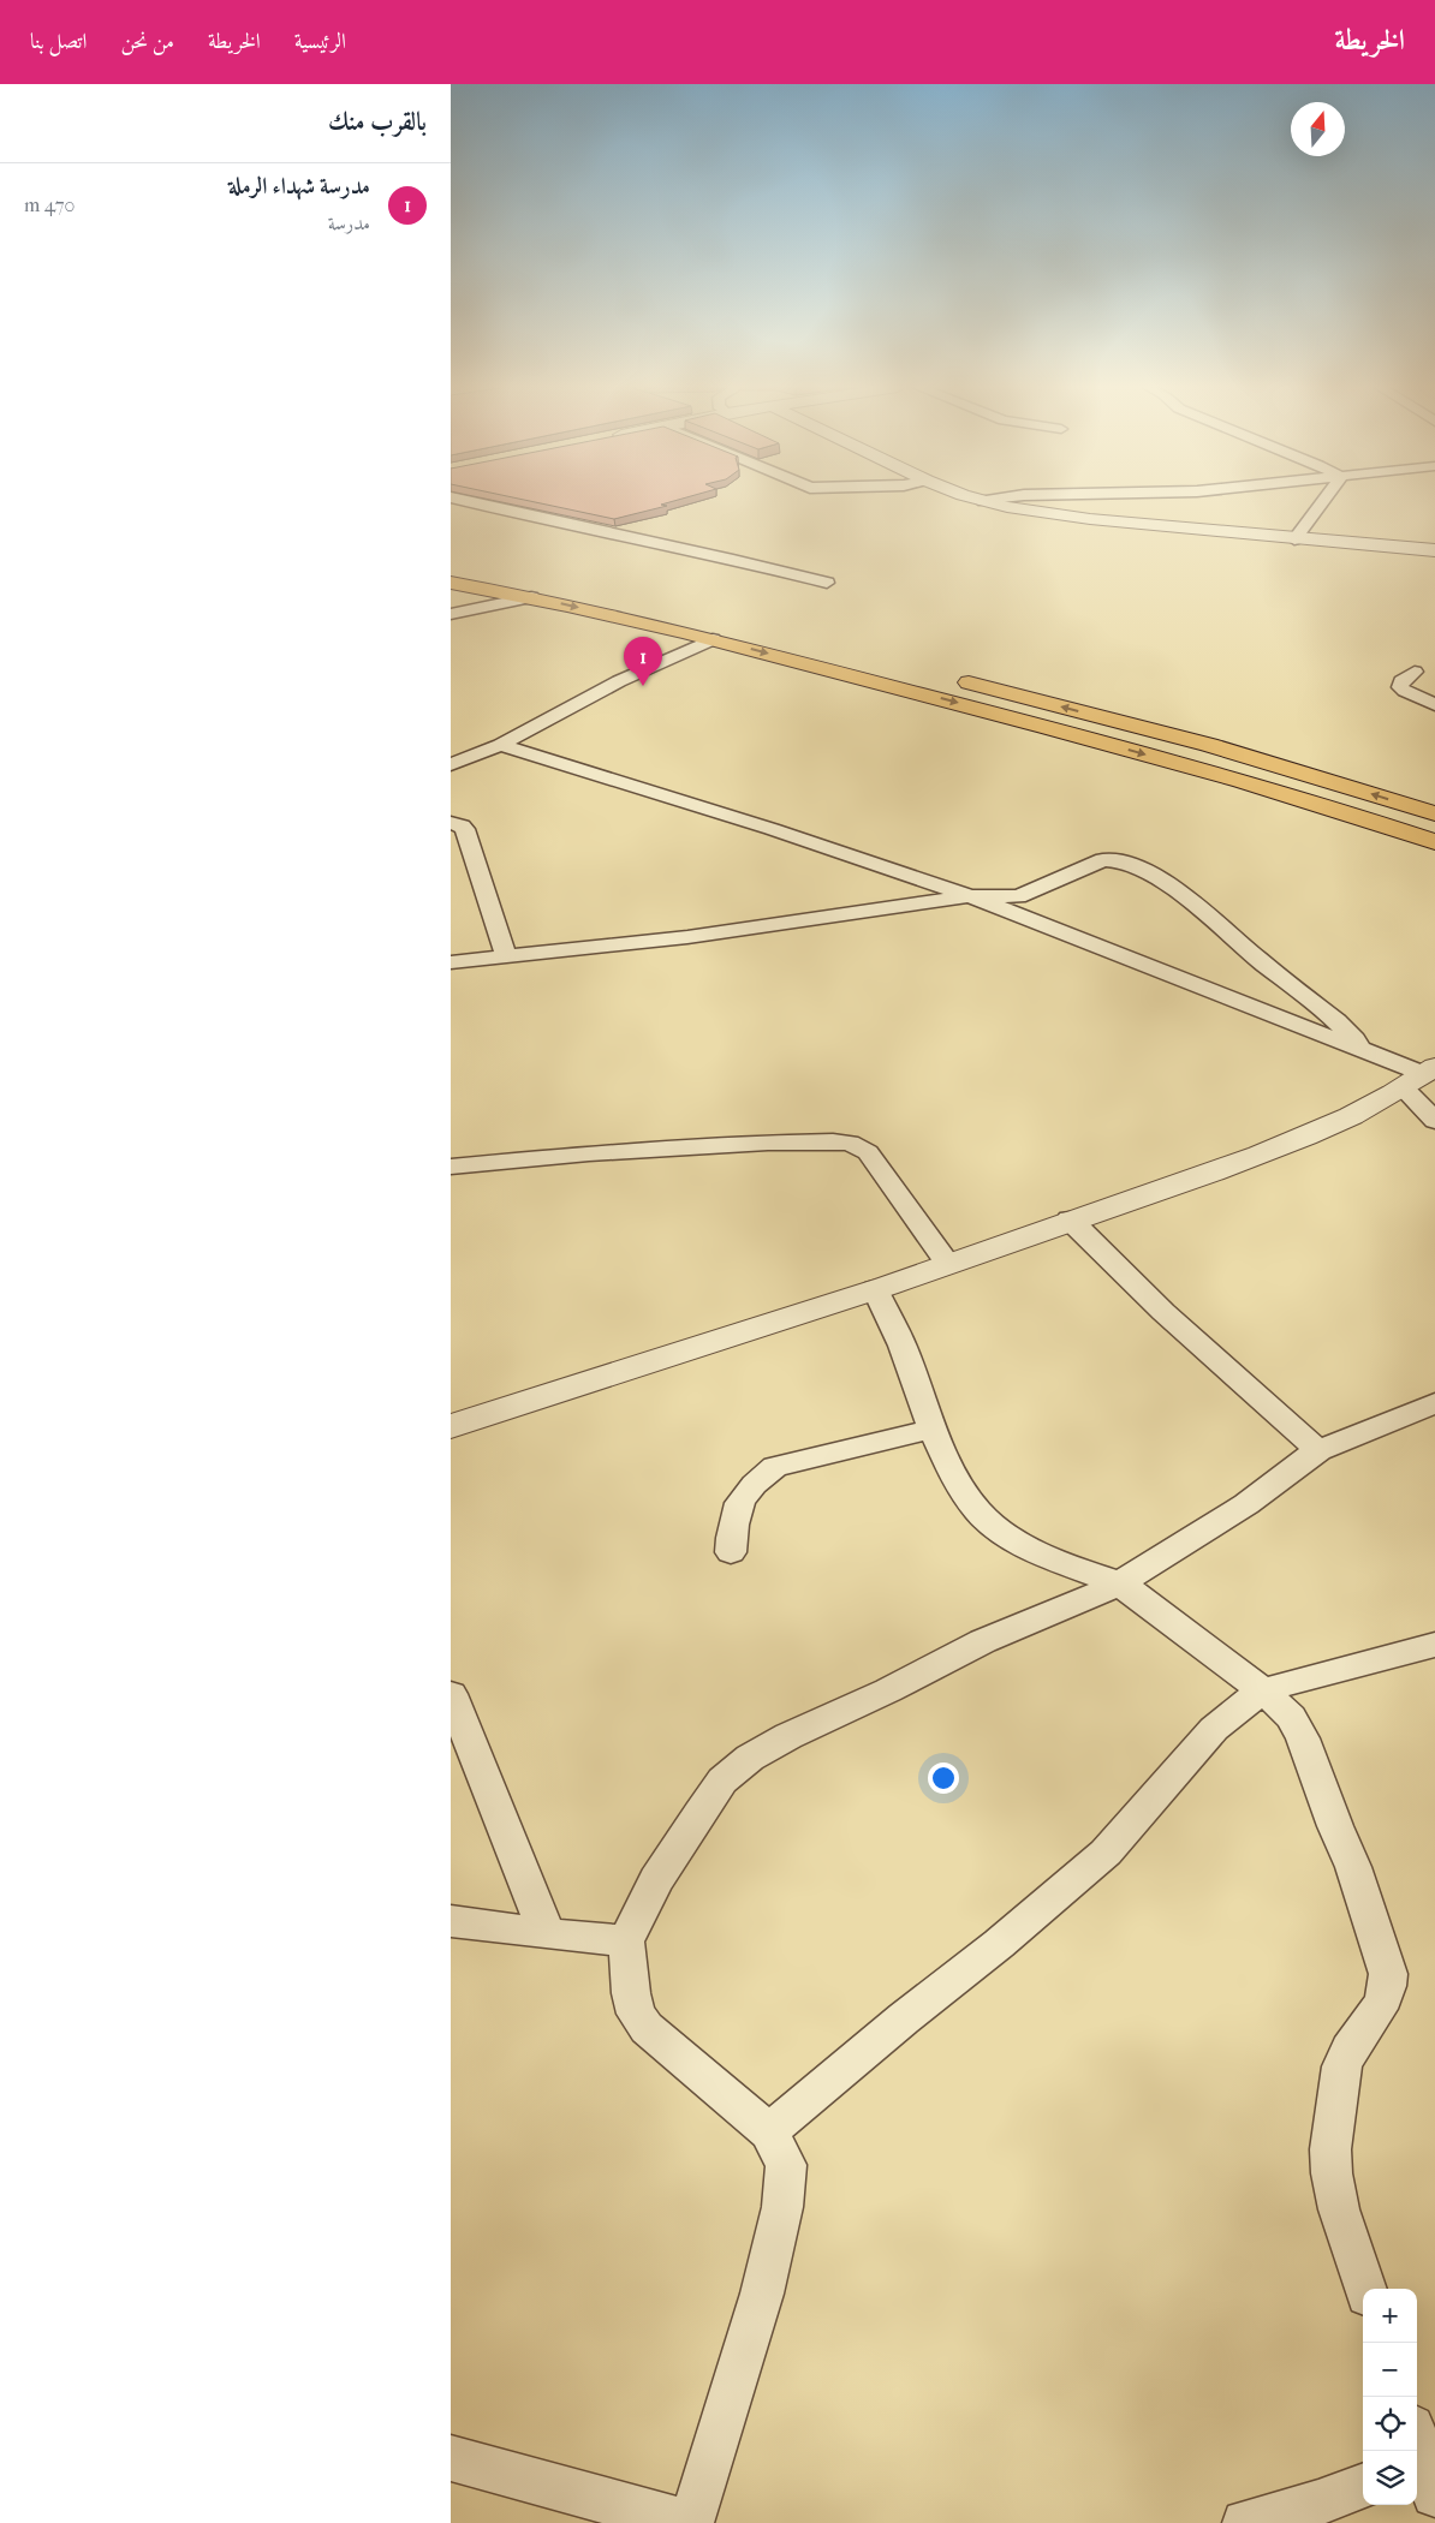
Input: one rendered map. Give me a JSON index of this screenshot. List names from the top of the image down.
{
  "north": "top",
  "page": {
    "header": "الخريطة",
    "nav": [
      "الرئيسية",
      "الخريطة",
      "من نحن",
      "اتصل بنا"
    ],
    "heading": "بالقرب منك",
    "list": [
      {
        "mark": "1",
        "name": "مدرسة شهداء الرملة",
        "note": "مدرسة",
        "value": "470 m"
      }
    ],
    "pins": "1",
    "map_buttons": ["+", "−"]
  }
}
